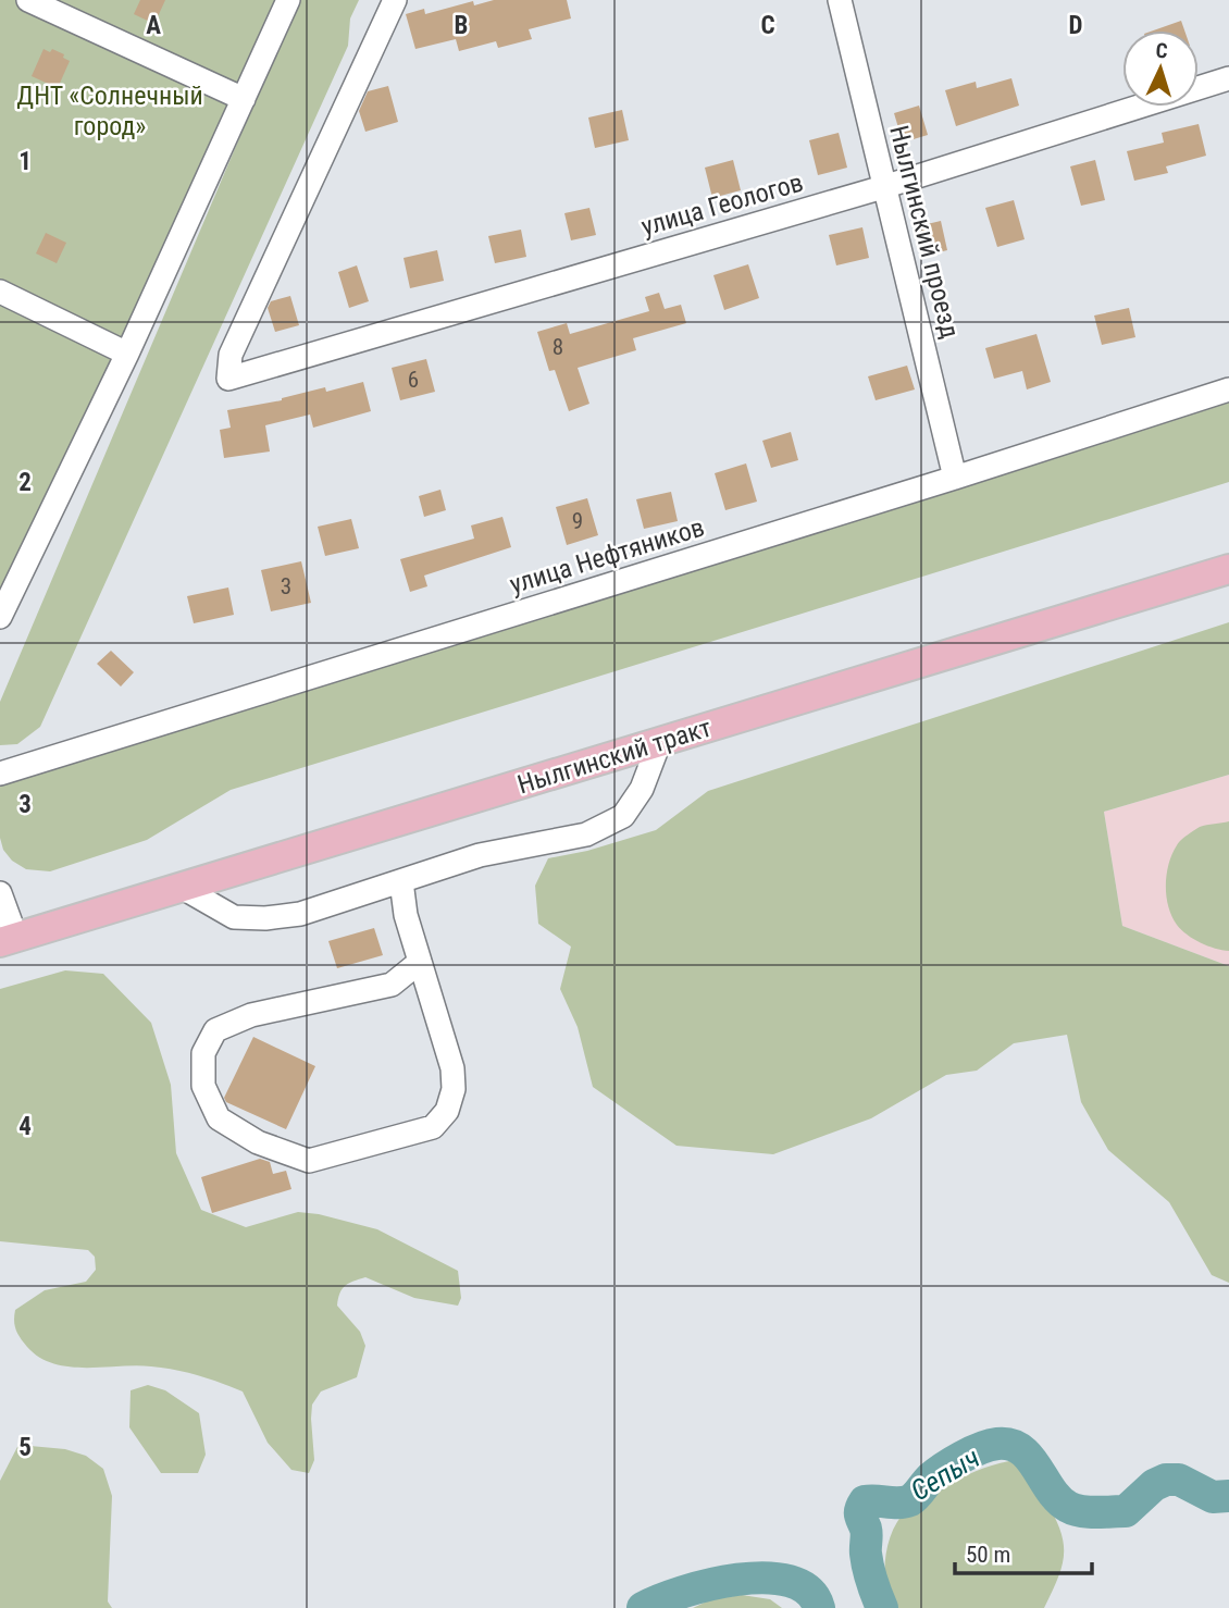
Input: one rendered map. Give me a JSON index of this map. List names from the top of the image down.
{
  "streets": {
    "main road": ["Нылгинский тракт"],
    "street": ["улица Геологов", "Нылгинский проезд", "улица Нефтяников"]
  },
  "crossings": [
    ["улица Геологов", "Нылгинский проезд"],
    ["Нылгинский проезд", "улица Нефтяников"]
  ],
  "water": ["Сепыч"],
  "parks": ["ДНТ «Солнечный город»"],
  "house_numbers": [
    "8",
    "6",
    "9",
    "3"
  ],
  "scale_bar": "50 m",
  "north": "top",
  "grid": {
    "columns": [
      "A",
      "B",
      "C",
      "D"
    ],
    "rows": [
      "1",
      "2",
      "3",
      "4",
      "5"
    ]
  }
}
